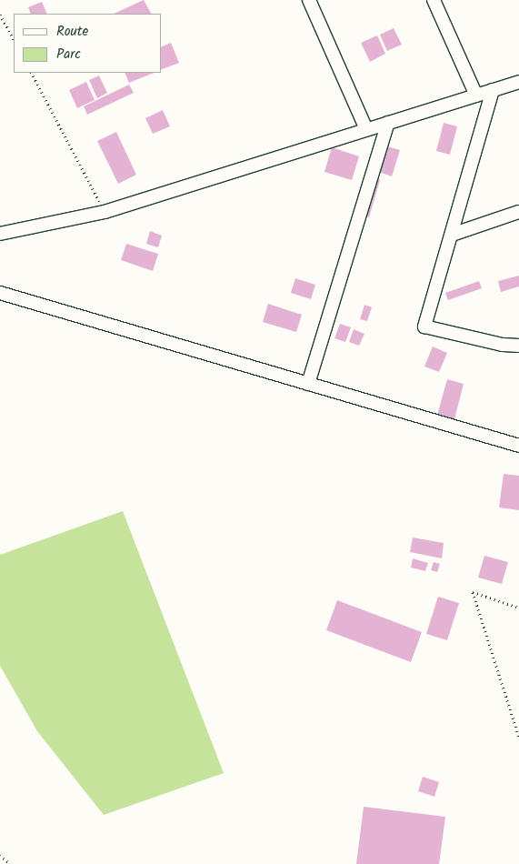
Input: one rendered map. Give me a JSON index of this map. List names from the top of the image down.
{
  "legend": ["Route", "Parc"]
}
